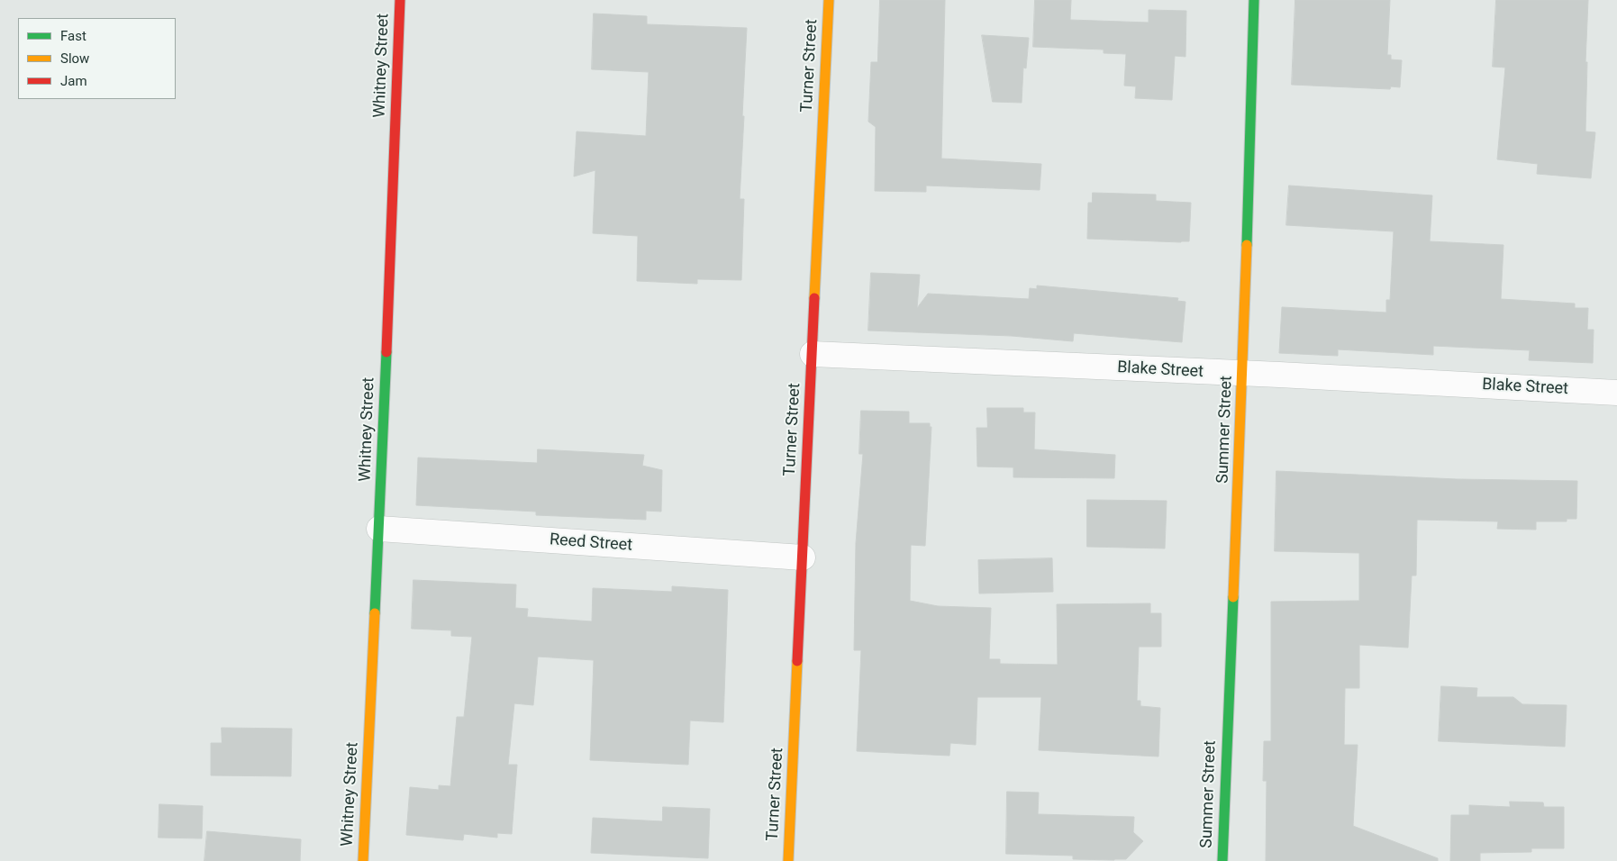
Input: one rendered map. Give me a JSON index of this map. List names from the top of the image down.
{
  "streets": {
    "street": [
      "Whitney Street",
      "Turner Street",
      "Blake Street",
      "Summer Street",
      "Reed Street"
    ]
  },
  "crossings": [
    ["Whitney Street", "Reed Street"],
    ["Turner Street", "Blake Street"],
    ["Turner Street", "Reed Street"],
    ["Blake Street", "Summer Street"]
  ],
  "legend": ["Fast", "Slow", "Jam"]
}
